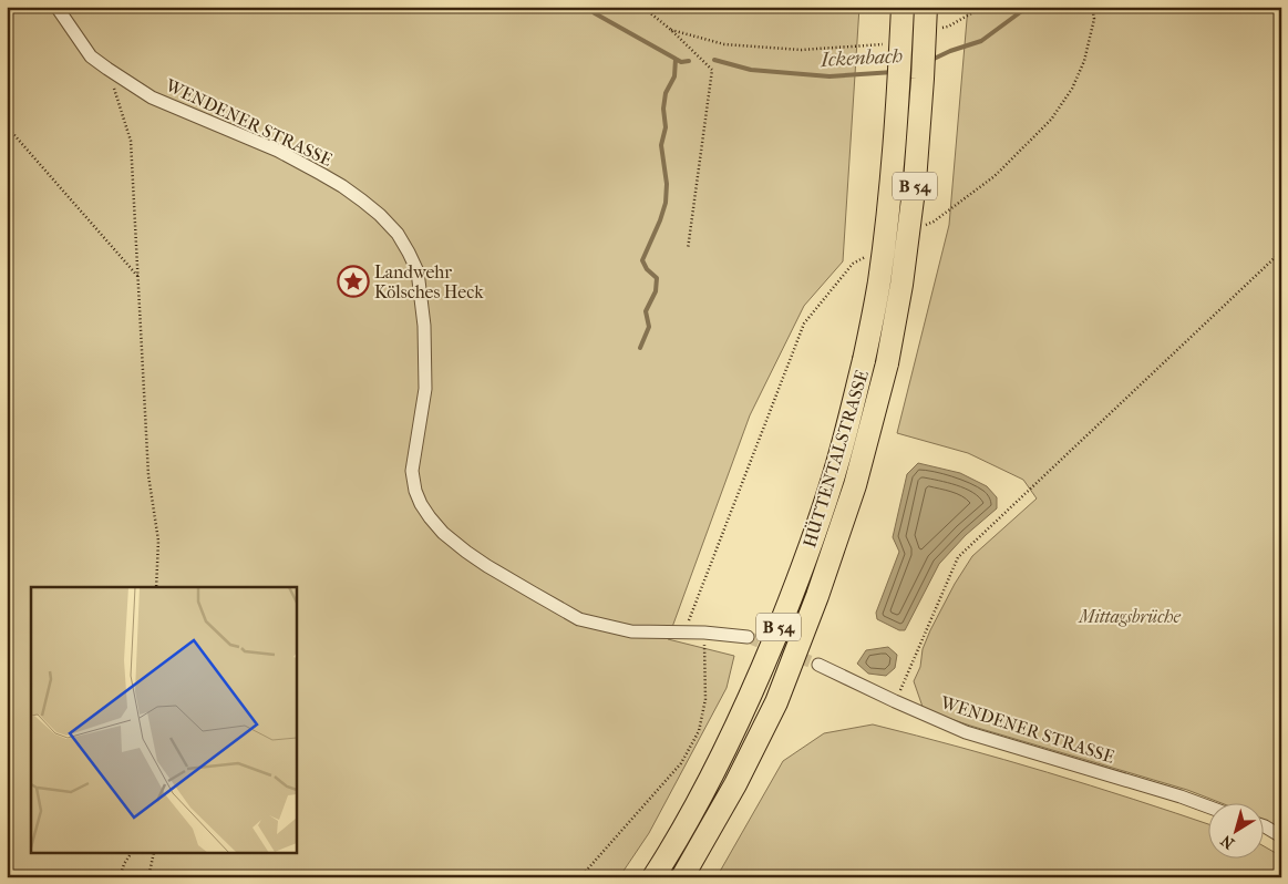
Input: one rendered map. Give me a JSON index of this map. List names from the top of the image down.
{
  "streets": {
    "highway": ["B 54", "HÜTTENTALSTRASSE"],
    "street": ["WENDENER STRASSE"]
  },
  "water": ["Ickenbach"],
  "parks": ["Mittagsbrüche"],
  "places": {
    "place": ["Landwehr Kölsches Heck"]
  },
  "north": "bottom left"
}
